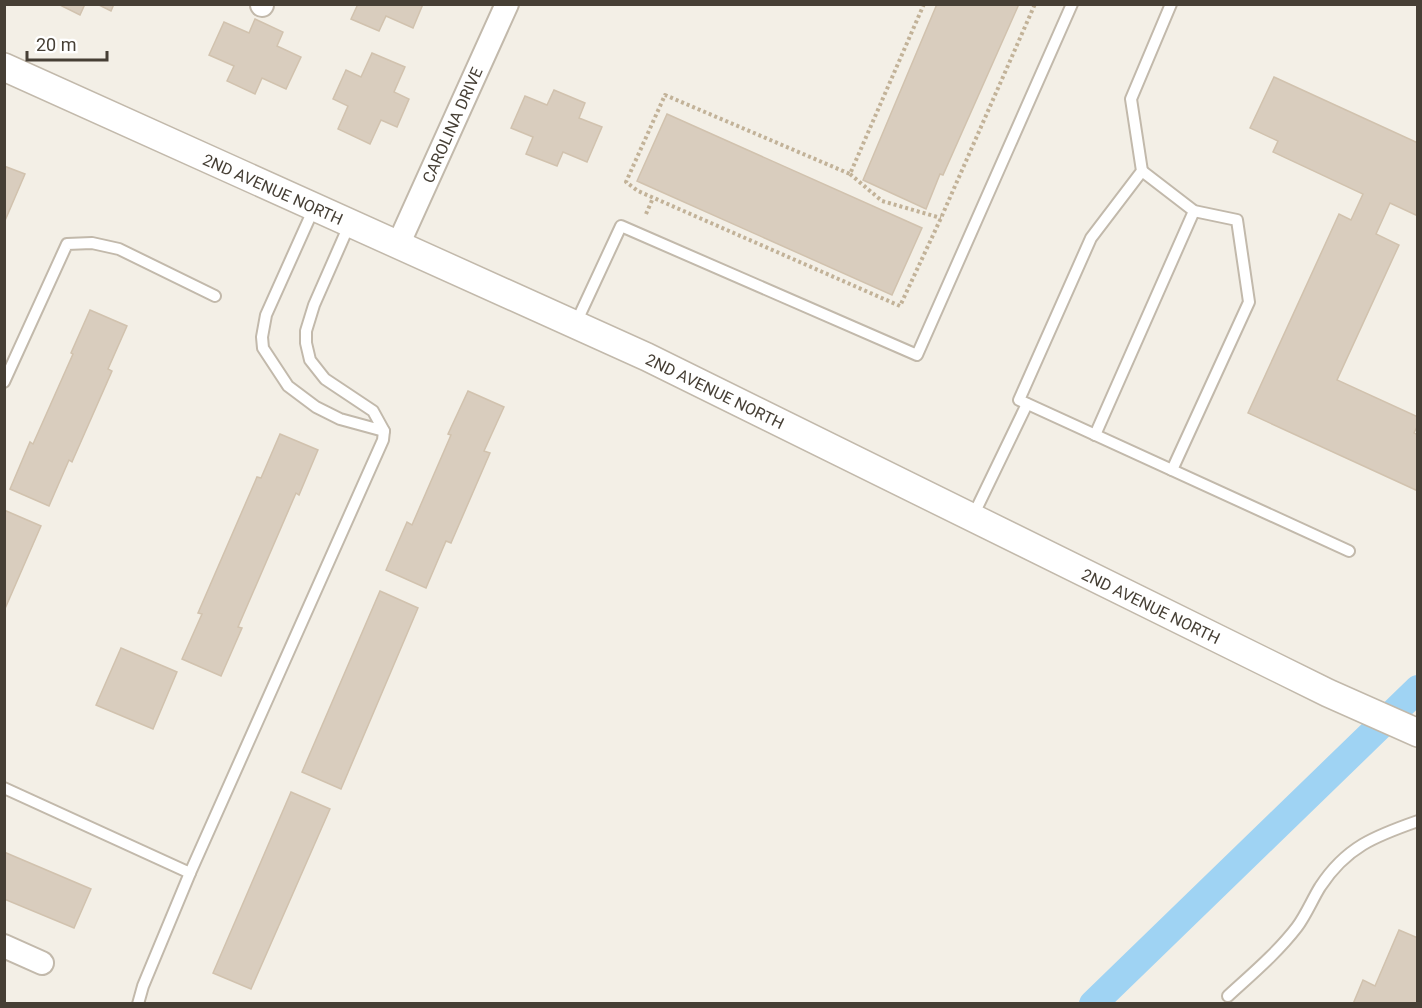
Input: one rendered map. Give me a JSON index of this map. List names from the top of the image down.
{
  "streets": {
    "street": ["CAROLINA DRIVE", "2ND AVENUE NORTH"]
  },
  "crossings": [
    ["CAROLINA DRIVE", "2ND AVENUE NORTH"]
  ],
  "scale_bar": "20 m"
}
